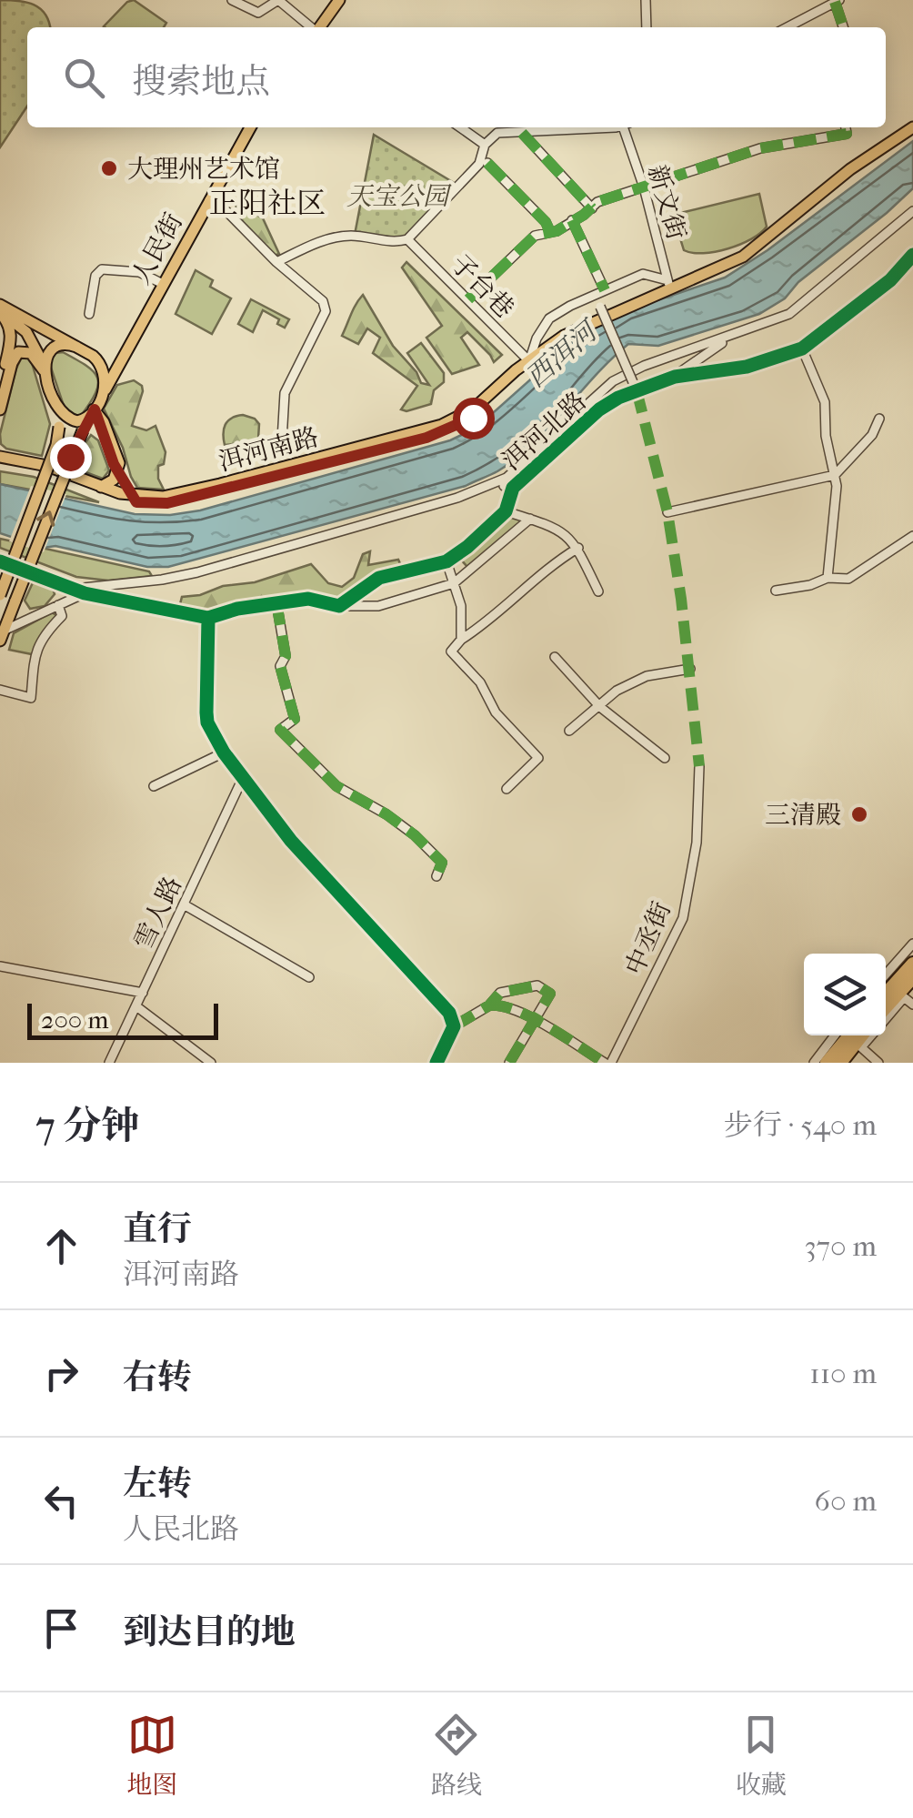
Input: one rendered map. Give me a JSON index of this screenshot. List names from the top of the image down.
{
  "streets": {
    "main road": ["人民街", "洱河南路"],
    "street": [
      "新文街",
      "子台巷",
      "洱河北路",
      "雪人路",
      "中丞街"
    ]
  },
  "crossings": [
    ["新文街", "洱河南路"],
    ["子台巷", "洱河南路"]
  ],
  "districts": ["正阳社区"],
  "water": ["西洱河"],
  "parks": ["天宝公园"],
  "places": ["大理州艺术馆", "三清殿"],
  "scale_bar": "200 m",
  "page": {
    "search": "搜索地点",
    "scale": "200 m",
    "heading": ["7 分钟", "步行 · 540 m"],
    "list": [
      ["直行", "洱河南路", "370 m"],
      ["右转", "110 m"],
      ["左转", "人民北路", "60 m"],
      "到达目的地"
    ],
    "nav": ["地图", "路线", "收藏"]
  }
}
